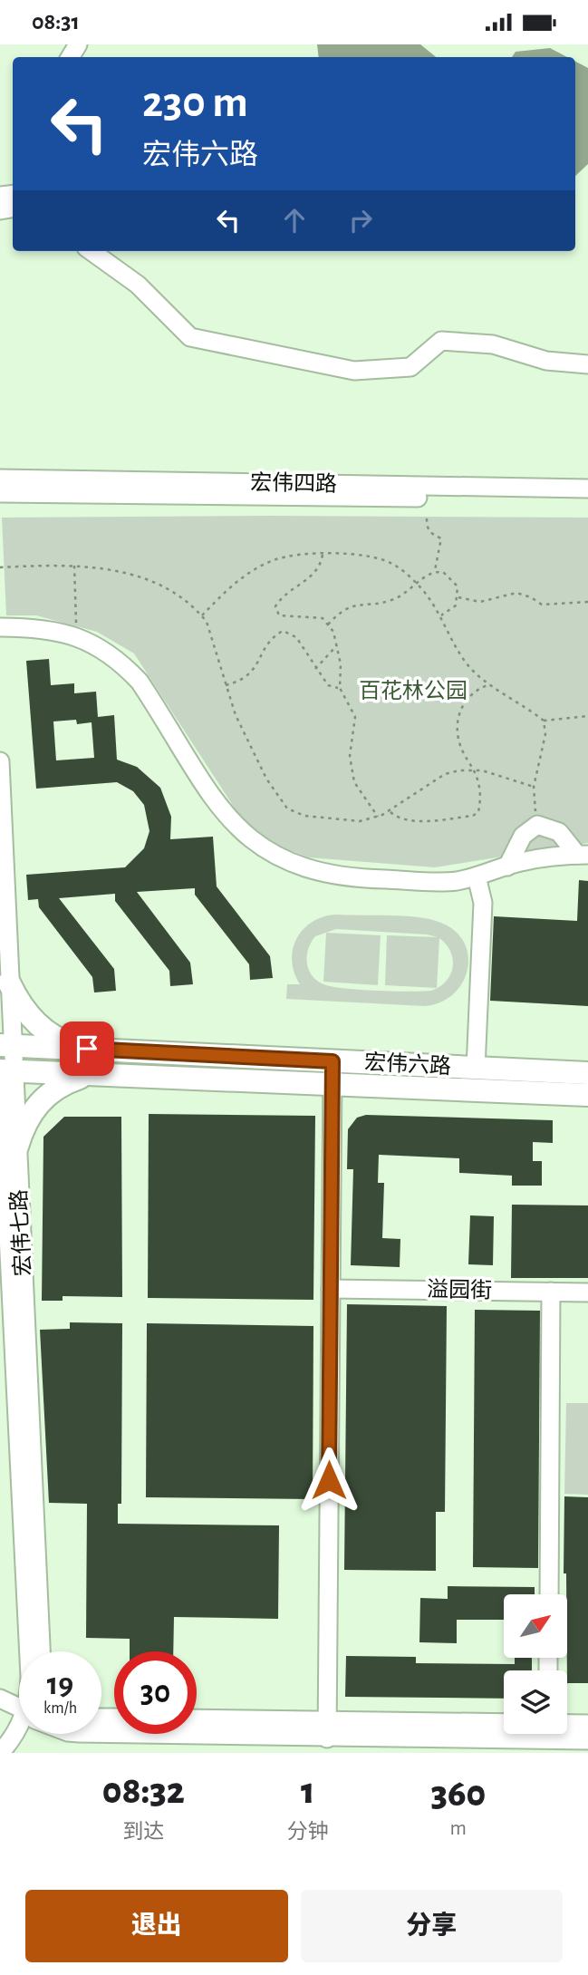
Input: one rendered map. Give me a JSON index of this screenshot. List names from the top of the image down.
{
  "streets": {
    "main road": ["宏伟六路"],
    "street": ["宏伟四路", "宏伟七路", "溢园街"]
  },
  "crossings": [
    ["宏伟六路", "宏伟七路"]
  ],
  "parks": ["百花林公园"],
  "north": "top right",
  "page": {
    "status": "08:31",
    "turn": ["230 m", "宏伟六路"],
    "speed": "19 km/h",
    "limit": "30",
    "eta": [
      "08:32",
      "到达",
      "1",
      "分钟",
      "360",
      "m"
    ],
    "buttons": ["退出", "分享"]
  }
}
